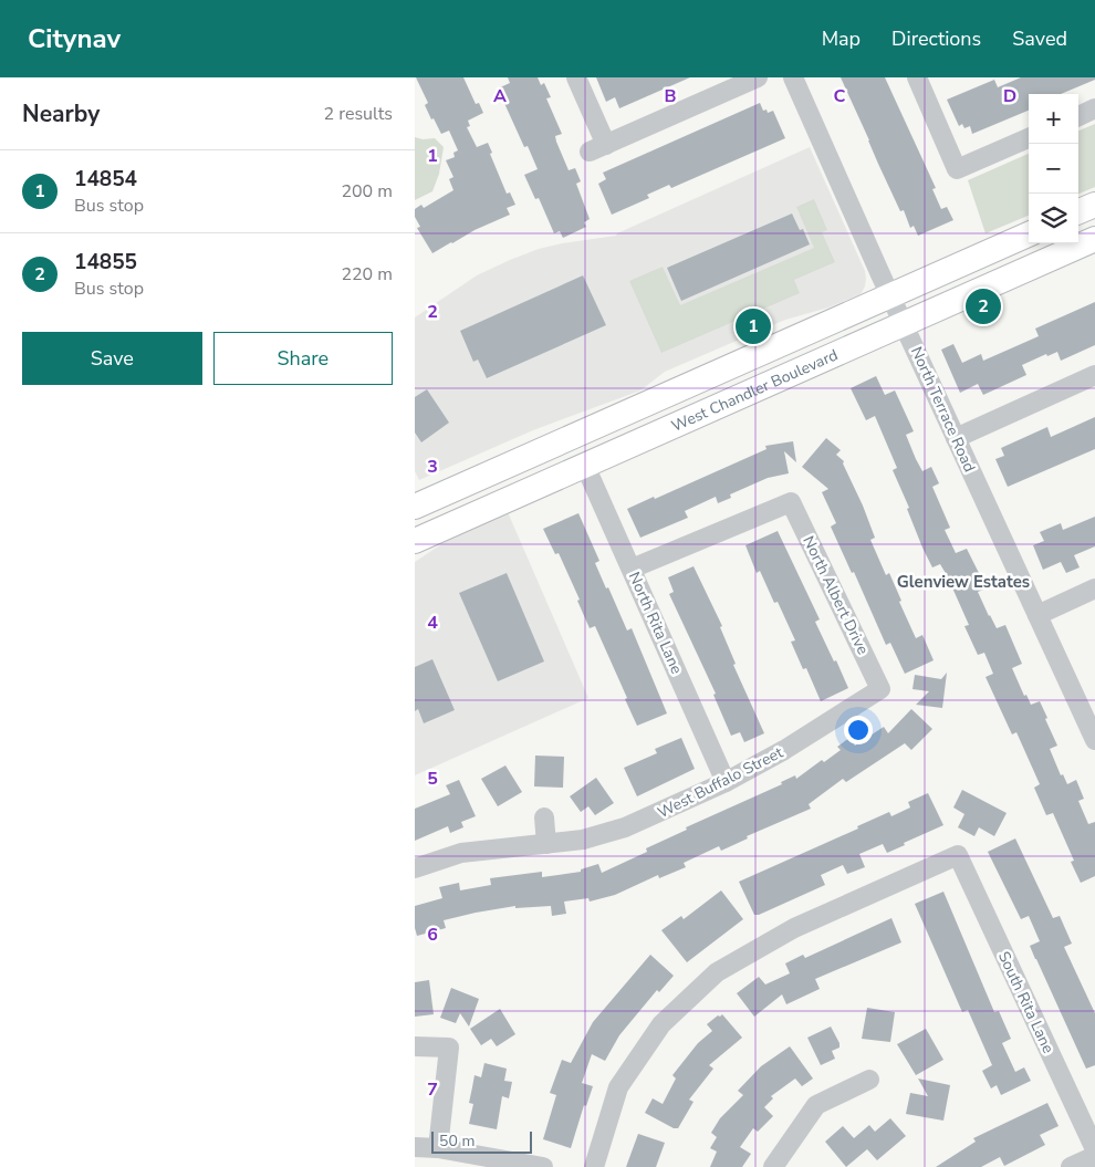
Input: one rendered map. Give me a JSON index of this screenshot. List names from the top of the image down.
{
  "streets": {
    "main road": ["West Chandler Boulevard"],
    "street": [
      "North Terrace Road",
      "North Albert Drive",
      "North Rita Lane",
      "West Buffalo Street",
      "South Rita Lane"
    ]
  },
  "crossings": [
    ["West Chandler Boulevard", "North Terrace Road"],
    ["West Chandler Boulevard", "North Rita Lane"],
    ["North Albert Drive", "North Rita Lane"],
    ["North Albert Drive", "West Buffalo Street"],
    ["North Rita Lane", "West Buffalo Street"]
  ],
  "districts": ["Glenview Estates"],
  "scale_bar": "50 m",
  "page": {
    "header": "Citynav",
    "nav": ["Map", "Directions", "Saved"],
    "heading": ["Nearby", "2 results"],
    "map_buttons": ["+", "−"],
    "list": [
      {
        "mark": "1",
        "name": "14854",
        "note": "Bus stop",
        "value": "200 m"
      },
      {
        "mark": "2",
        "name": "14855",
        "note": "Bus stop",
        "value": "220 m"
      }
    ],
    "pins": ["2", "1"],
    "buttons": ["Save", "Share"],
    "scale": "50 m"
  },
  "grid": {
    "columns": [
      "A",
      "B",
      "C",
      "D"
    ],
    "rows": [
      "1",
      "2",
      "3",
      "4",
      "5",
      "6",
      "7"
    ]
  }
}
